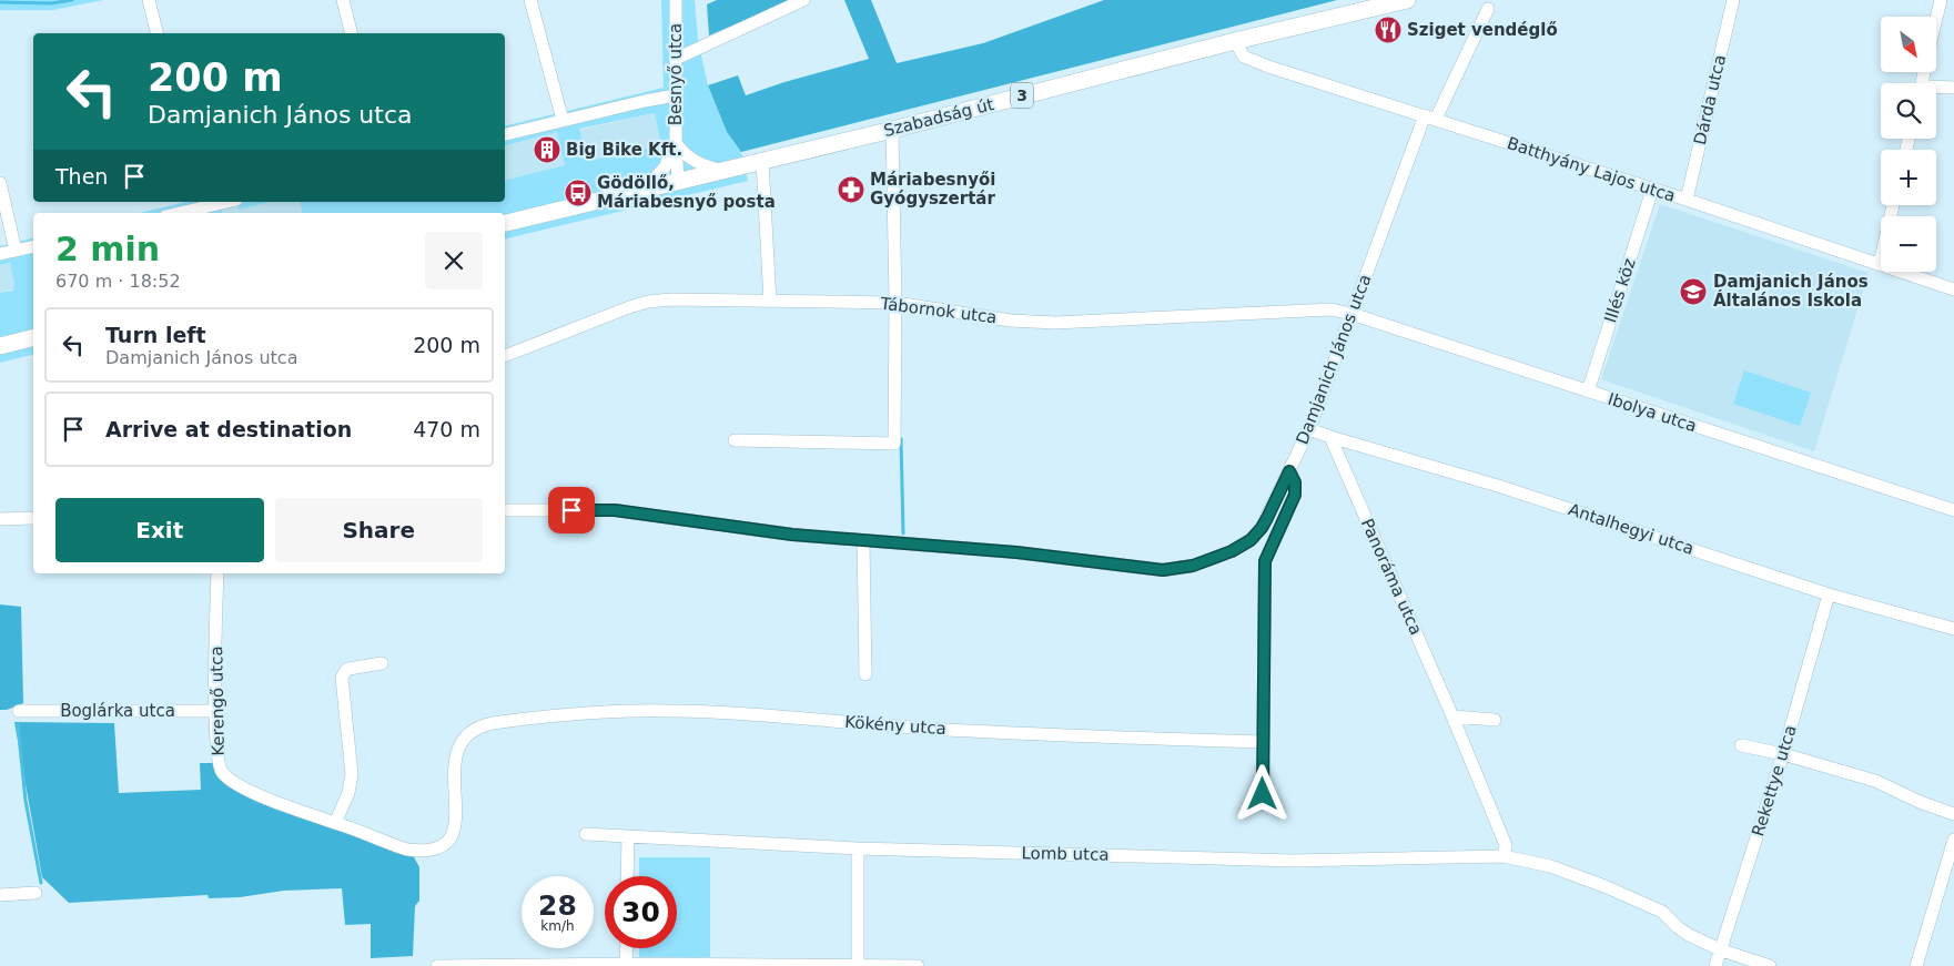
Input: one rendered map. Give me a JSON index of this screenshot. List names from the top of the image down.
{
  "streets": {
    "main road": ["3", "Szabadság út"],
    "street": [
      "Besnyő utca",
      "Dárda utca",
      "Batthyány Lajos utca",
      "Illés köz",
      "Tábornok utca",
      "Damjanich János utca",
      "Ibolya utca",
      "Antalhegyi utca",
      "Panoráma utca",
      "Kerengő utca",
      "Boglárka utca",
      "Kökény utca",
      "Rekettye utca",
      "Lomb utca"
    ]
  },
  "crossings": [
    ["Besnyő utca", "Szabadság út"],
    ["Dárda utca", "Batthyány Lajos utca"],
    ["Szabadság út", "Batthyány Lajos utca"],
    ["Batthyány Lajos utca", "Illés köz"],
    ["Batthyány Lajos utca", "Damjanich János utca"],
    ["Illés köz", "Ibolya utca"],
    ["Tábornok utca", "Damjanich János utca"],
    ["Tábornok utca", "Ibolya utca"],
    ["Damjanich János utca", "Ibolya utca"],
    ["Damjanich János utca", "Antalhegyi utca"],
    ["Antalhegyi utca", "Panoráma utca"],
    ["Antalhegyi utca", "Rekettye utca"],
    ["Panoráma utca", "Lomb utca"],
    ["Kerengő utca", "Boglárka utca"],
    ["Kerengő utca", "Kökény utca"]
  ],
  "places": {
    "restaurant": ["Sziget vendéglő"],
    "building": ["Big Bike Kft."],
    "pharmacy": ["Máriabesnyői Gyógyszertár"],
    "bus stop": ["Gödöllő, Máriabesnyő posta"],
    "school or university": ["Damjanich János Általános Iskola"]
  },
  "north": "bottom right",
  "page": {
    "map_buttons": ["+", "−"],
    "turn": ["200 m", "Damjanich János utca"],
    "then": "Then",
    "heading": ["2 min", "670 m · 18:52"],
    "list": [
      {
        "name": "Turn left",
        "note": "Damjanich János utca",
        "value": "200 m"
      },
      {
        "name": "Arrive at destination",
        "value": "470 m"
      }
    ],
    "buttons": ["Exit", "Share"],
    "speed": "28 km/h",
    "limit": "30"
  }
}
